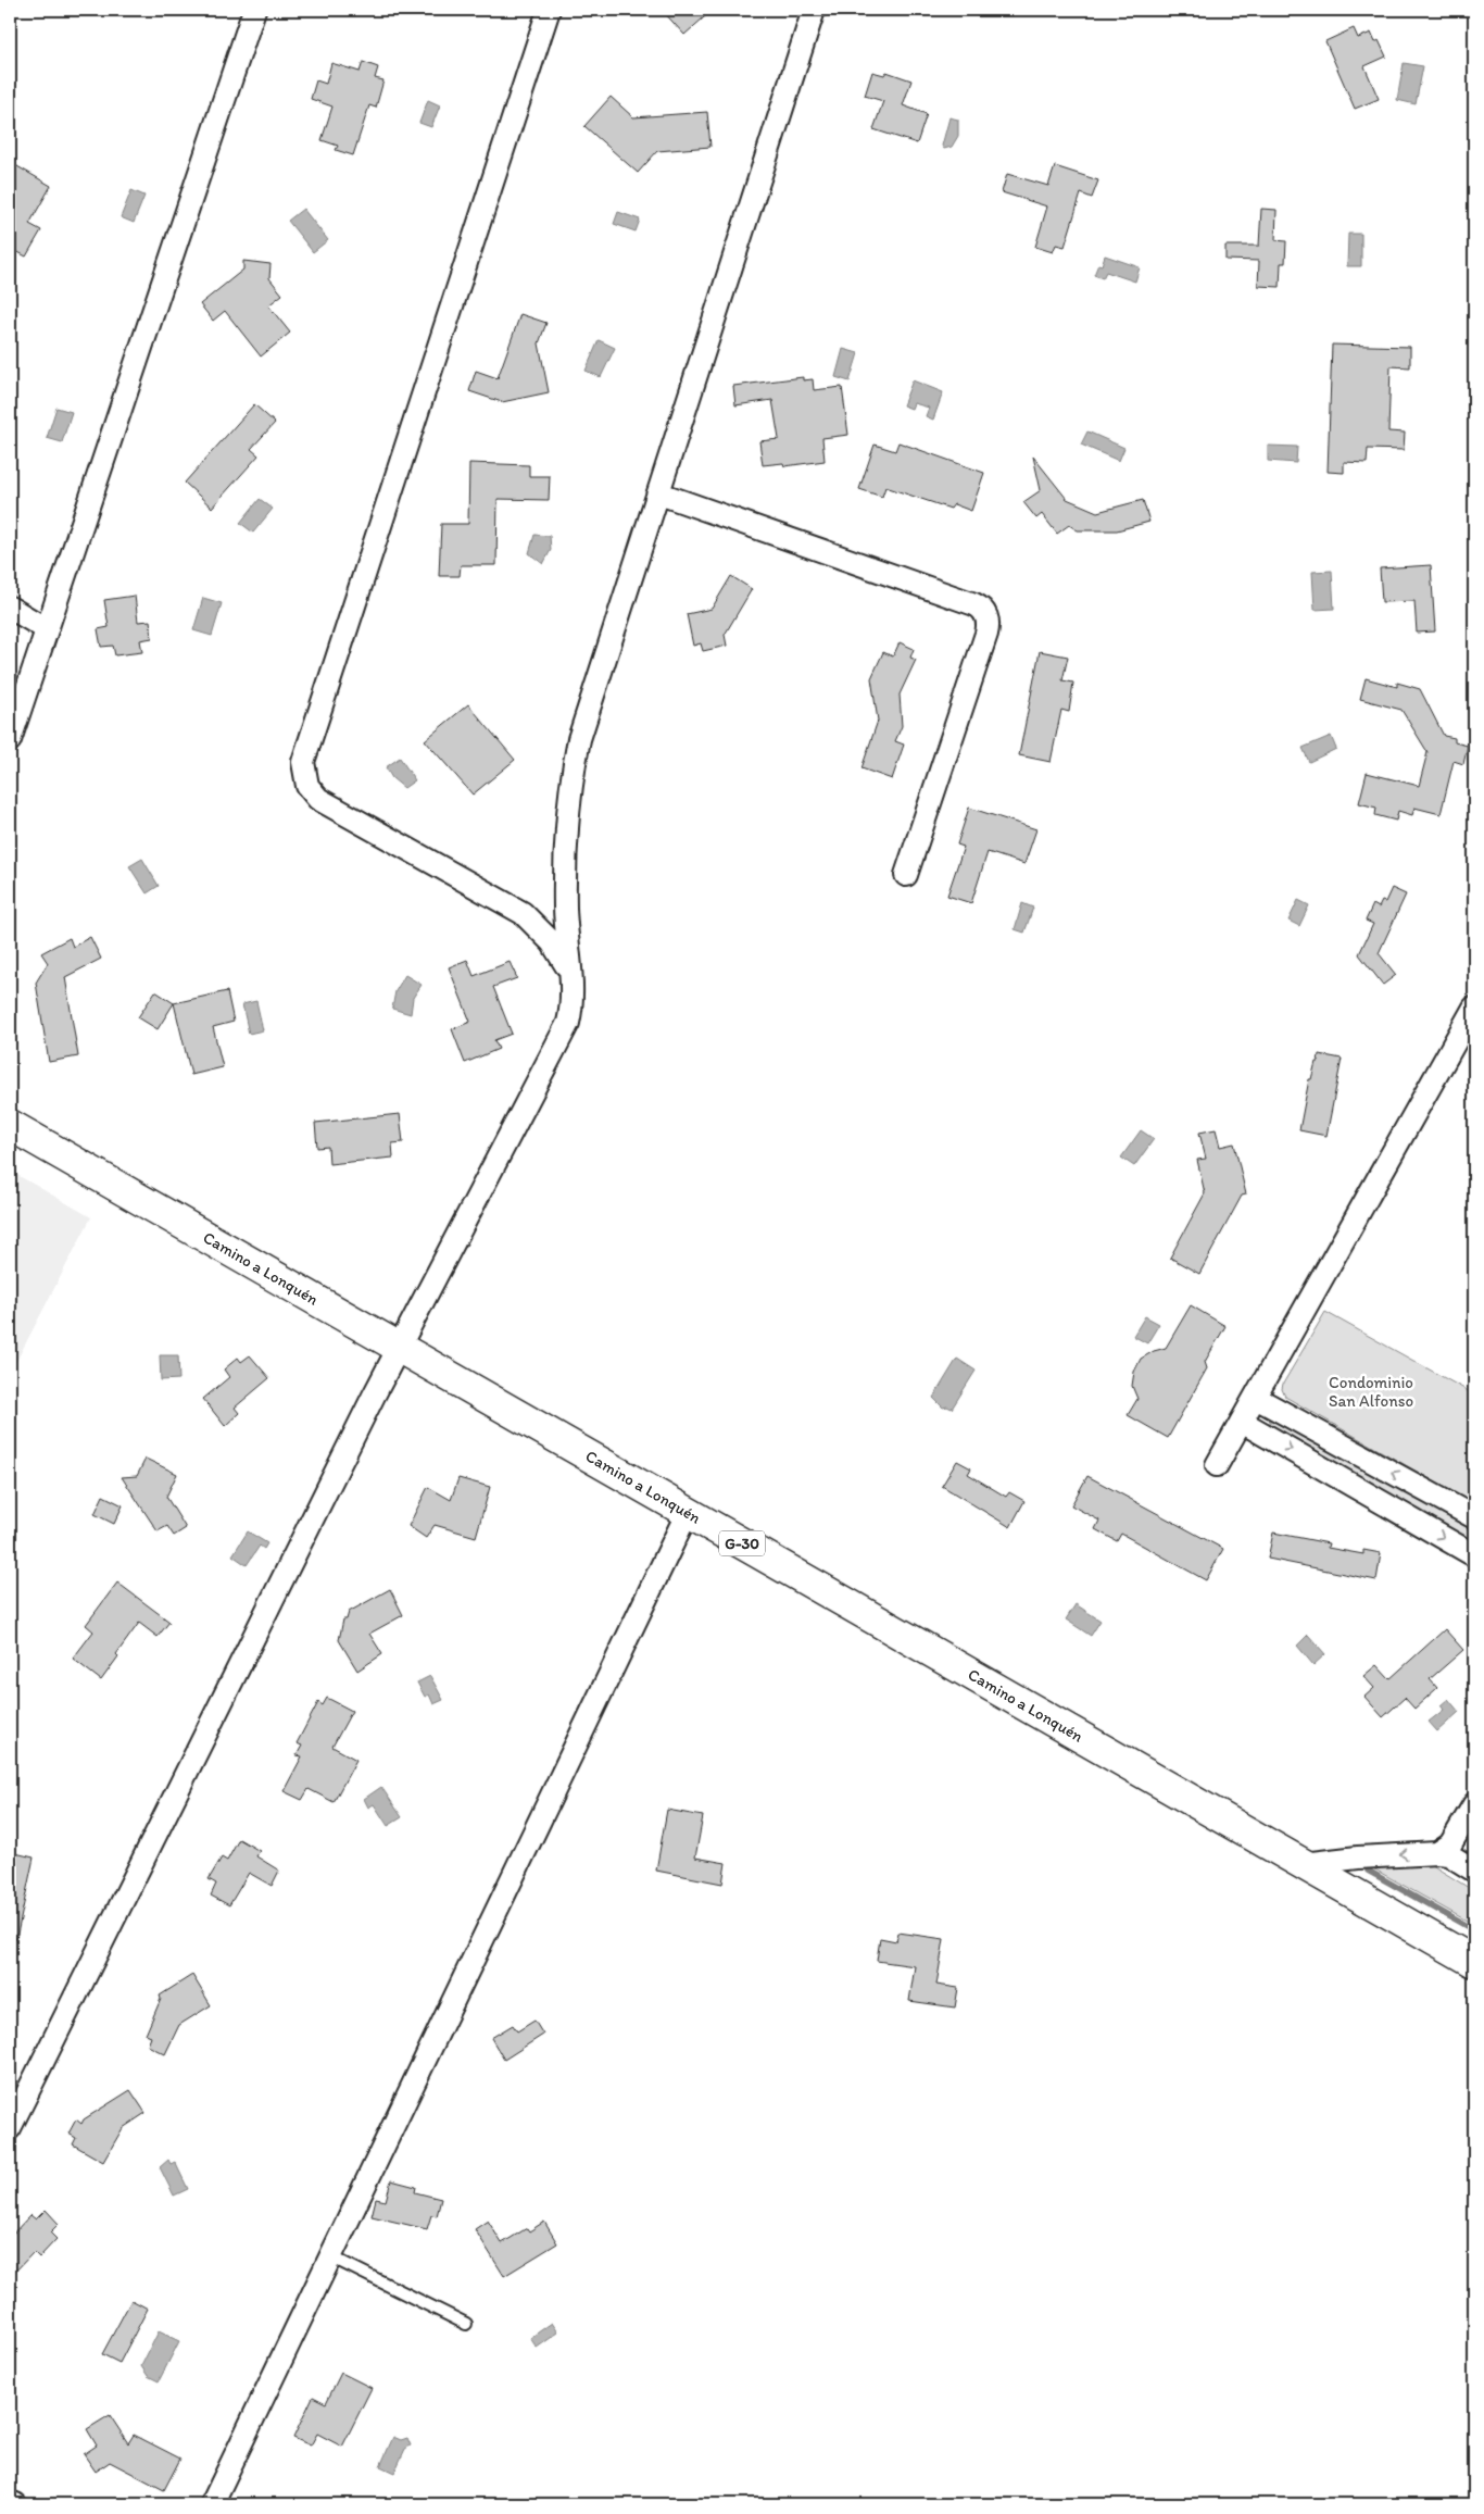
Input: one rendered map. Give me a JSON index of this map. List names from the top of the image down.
{
  "streets": {
    "main road": ["Camino a Lonquén", "G-30"]
  },
  "parks": ["Condominio San Alfonso"]
}
